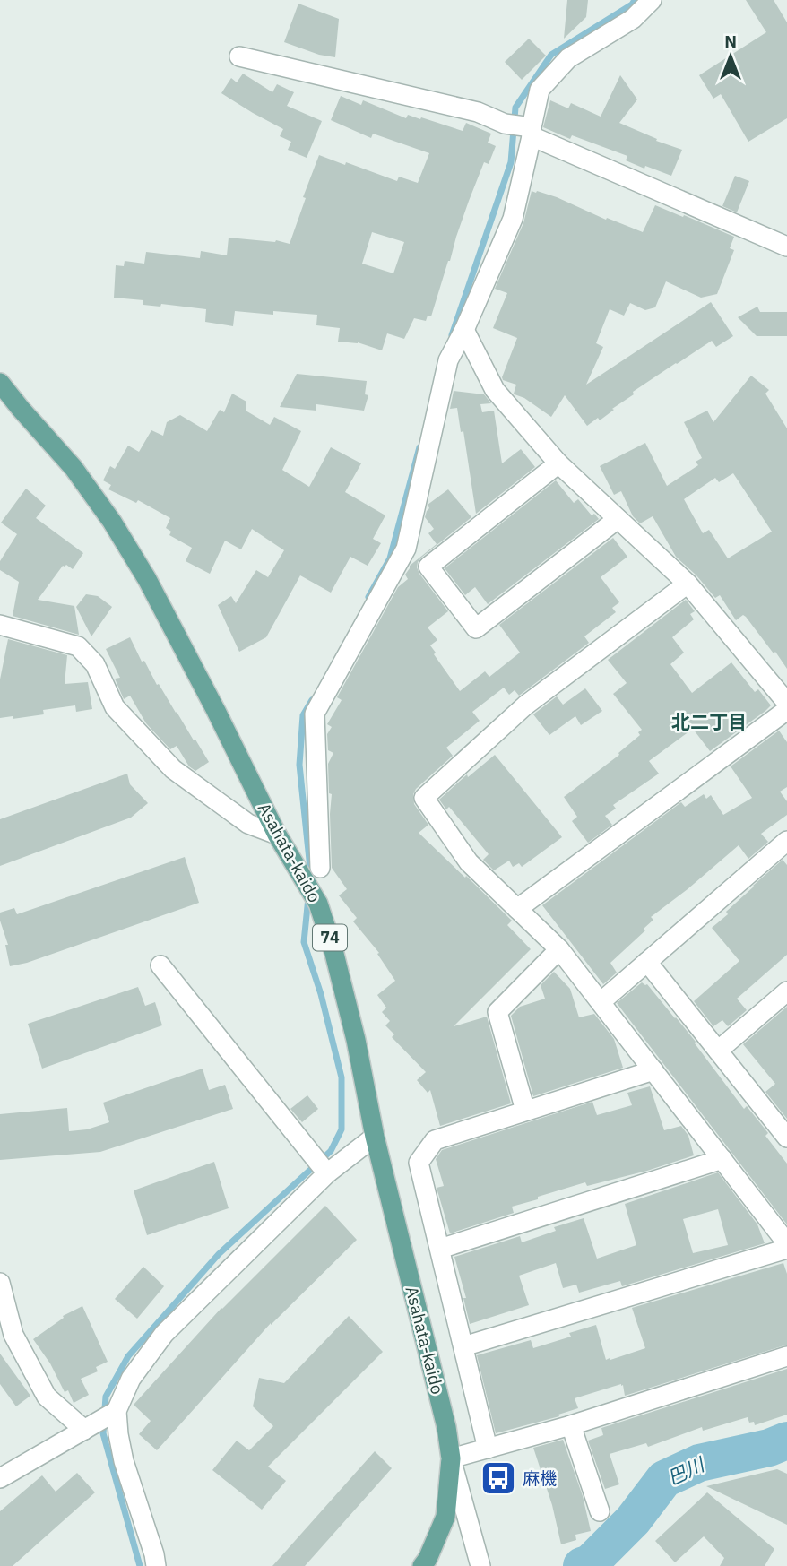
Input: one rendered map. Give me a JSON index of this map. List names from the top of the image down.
{
  "streets": {
    "main road": ["Asahata-kaido", "74"]
  },
  "districts": ["北二丁目"],
  "water": ["巴川"],
  "places": {
    "bus stop": ["麻機"]
  },
  "north": "top"
}
